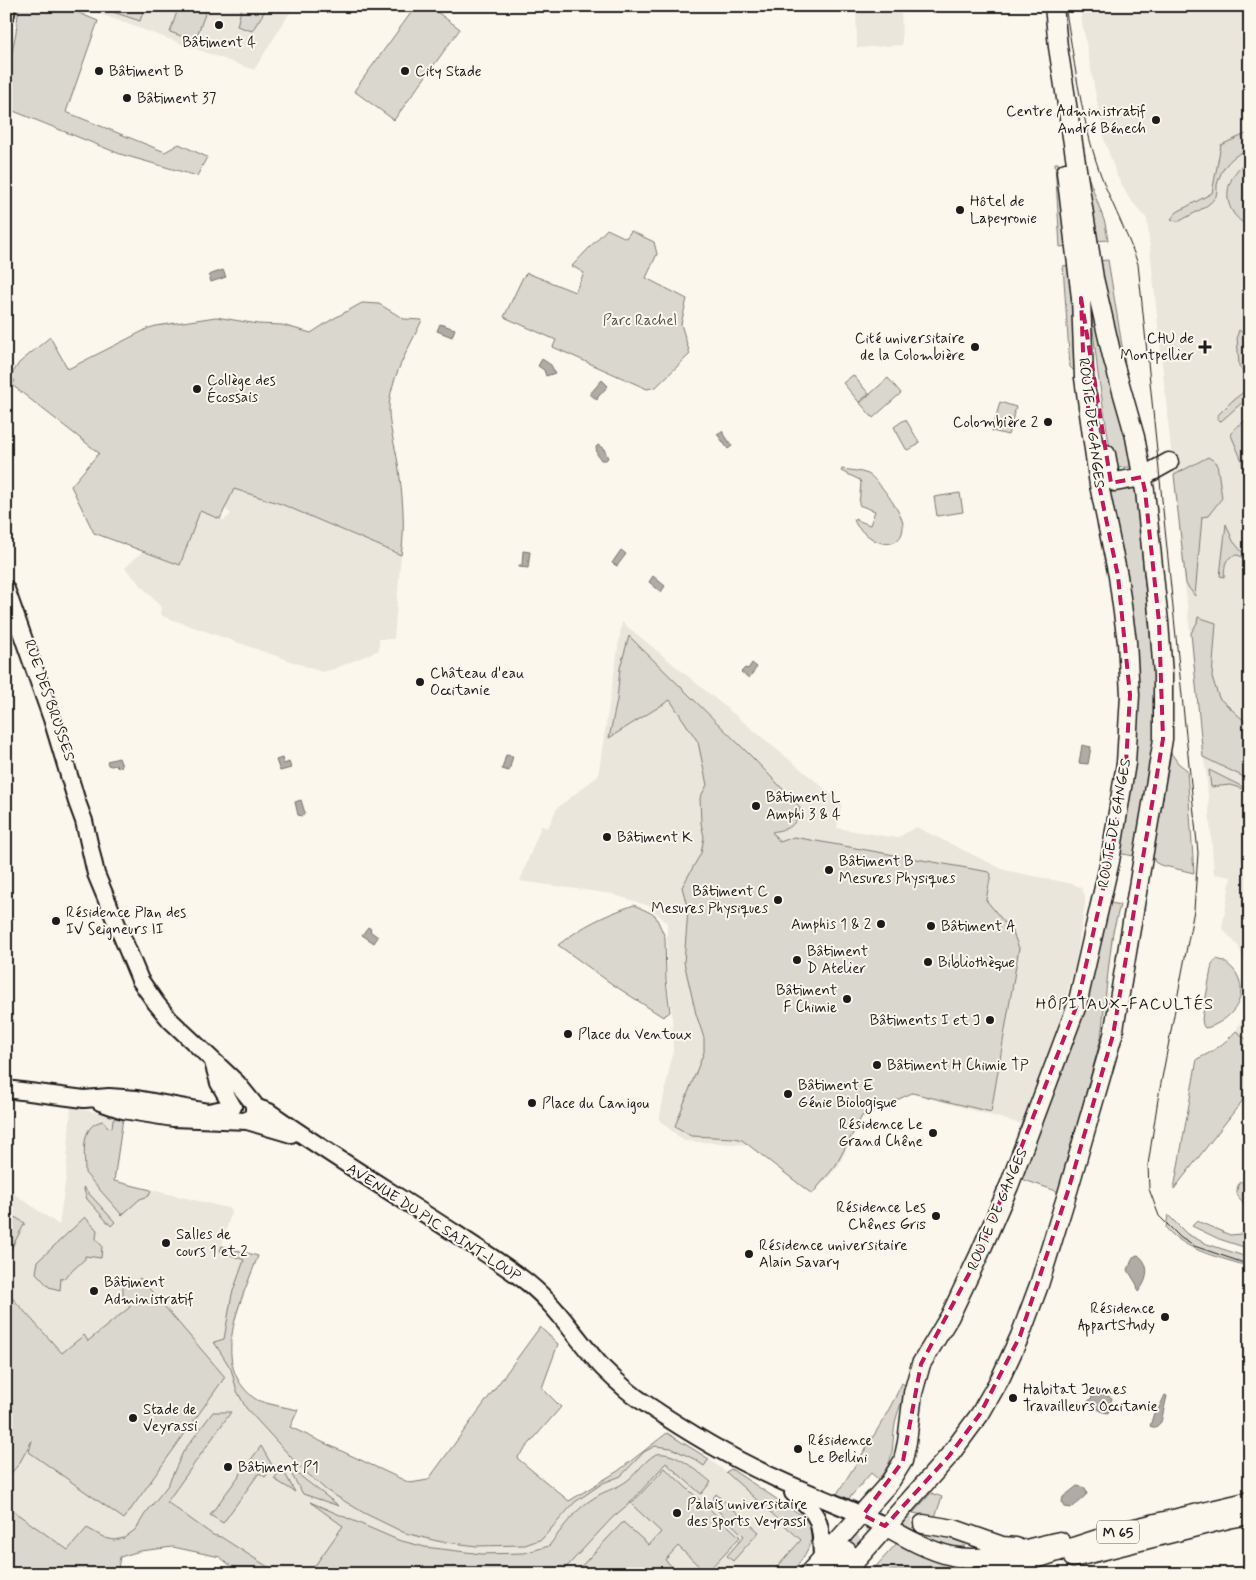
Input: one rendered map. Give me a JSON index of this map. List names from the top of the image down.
{
  "streets": {
    "main road": [
      "ROUTE DE GANGES",
      "RUE DES BRUSSES",
      "AVENUE DU PIC SAINT-LOUP",
      "M 65"
    ]
  },
  "crossings": [
    ["ROUTE DE GANGES", "AVENUE DU PIC SAINT-LOUP"],
    ["RUE DES BRUSSES", "AVENUE DU PIC SAINT-LOUP"]
  ],
  "districts": ["HÔPITAUX-FACULTÉS"],
  "parks": ["Parc Rachel"],
  "places": {
    "other": [
      "Bâtiment 4",
      "Bâtiment B",
      "City Stade",
      "Bâtiment 37",
      "Centre Administratif André Bénech",
      "Hôtel de Lapeyronie",
      "Cité universitaire de la Colombière",
      "Collège des Écossais",
      "Colombière 2",
      "Château d'eau Occitanie",
      "Bâtiment L Amphi 3 & 4",
      "Bâtiment K",
      "Bâtiment B Mesures Physiques",
      "Bâtiment C Mesures Physiques",
      "Résidence Plan des IV Seigneurs II",
      "Amphis 1 & 2",
      "Bâtiment A",
      "Bâtiment D Atelier",
      "Bibliothèque",
      "Bâtiment F Chimie",
      "Bâtiments I et J",
      "Place du Ventoux",
      "Bâtiment H Chimie TP",
      "Bâtiment E Génie Biologique",
      "Place du Canigou",
      "Résidence Le Grand Chêne",
      "Résidence Les Chênes Gris",
      "Salles de cours 1 et 2",
      "Résidence universitaire Alain Savary",
      "Bâtiment Administratif",
      "Résidence AppartStudy",
      "Habitat Jeunes Travailleurs Occitanie",
      "Stade de Veyrassi",
      "Résidence Le Bellini",
      "Bâtiment P1",
      "Palais universitaire des sports Veyrassi"
    ],
    "health": ["CHU de Montpellier"]
  }
}
